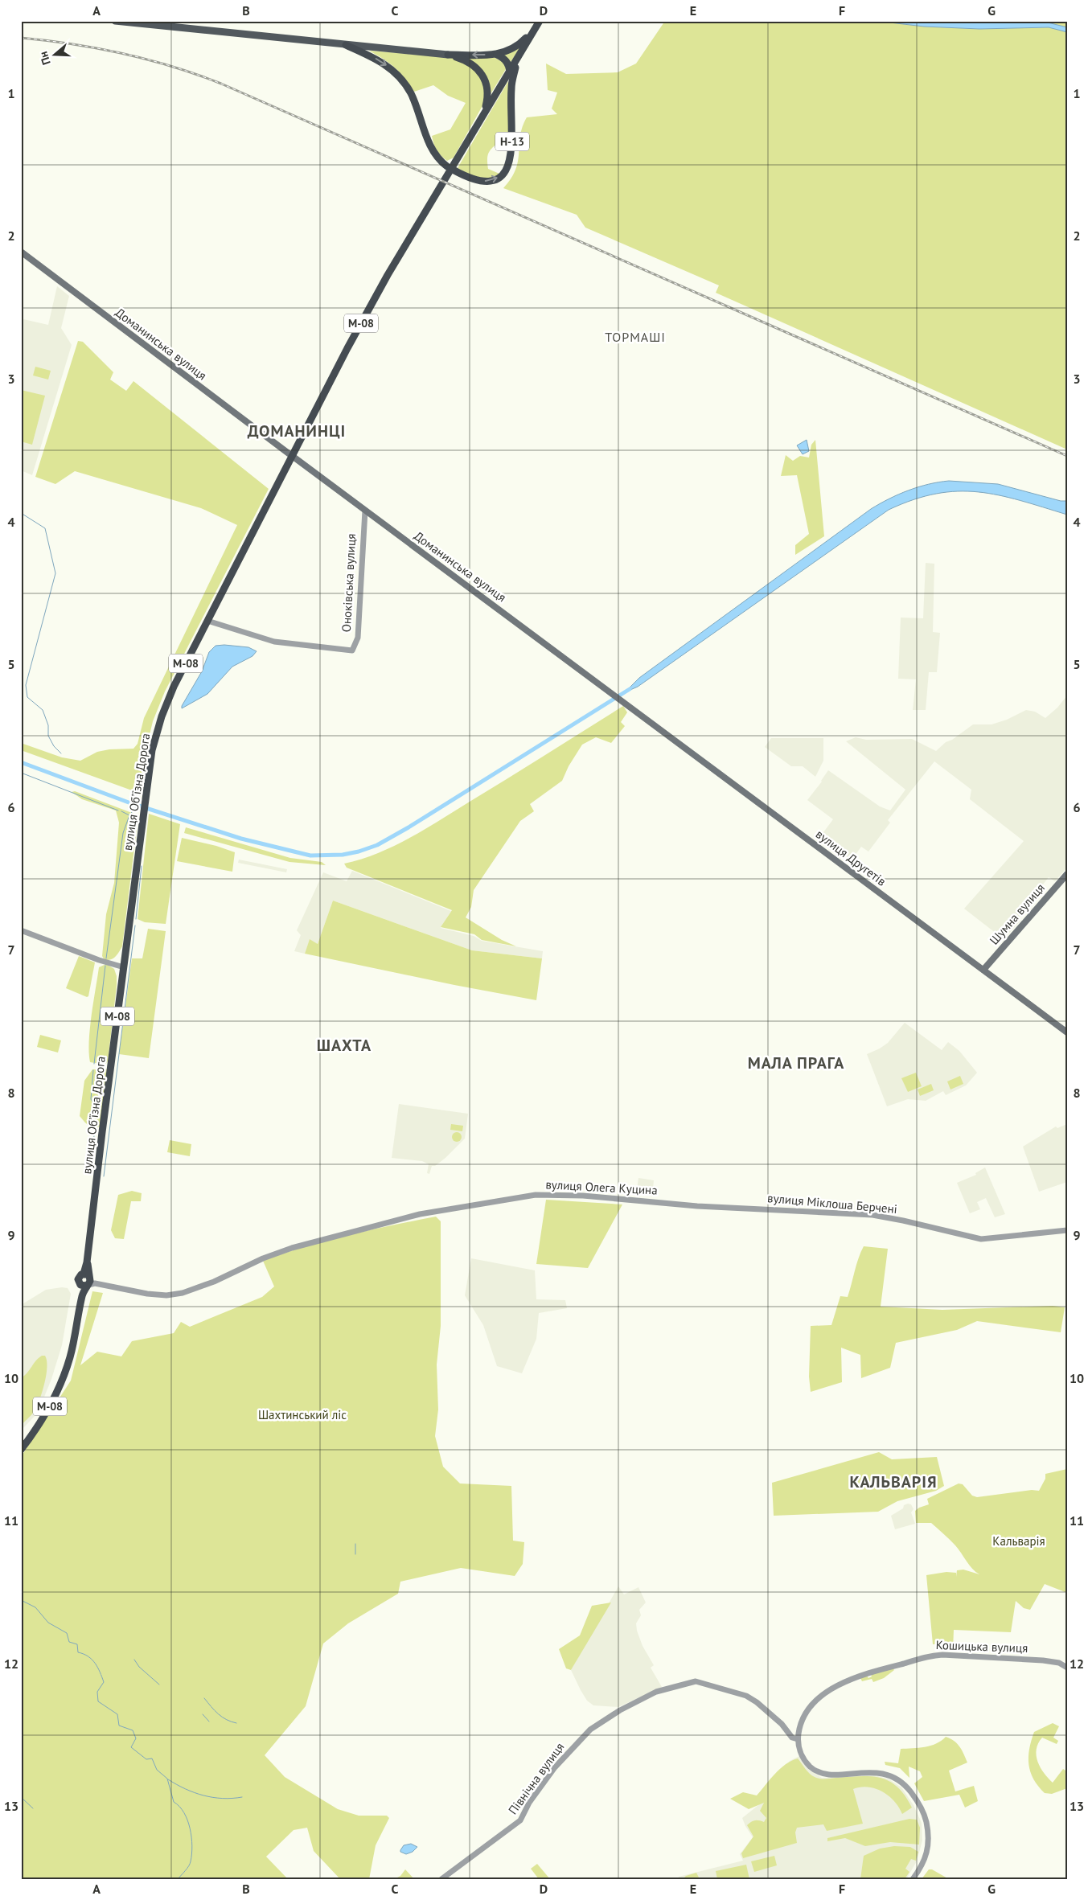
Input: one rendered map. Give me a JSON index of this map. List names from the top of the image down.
{
  "streets": {
    "highway": ["Н-13", "М-08", "вулиця Обʼїзна Дорога"],
    "main road": ["Доманинська вулиця", "вулиця Другетів", "Шумна вулиця"],
    "street": [
      "Оноківська вулиця",
      "вулиця Олега Куцина",
      "вулиця Міклоша Берчені",
      "Кошицька вулиця",
      "Північна вулиця"
    ]
  },
  "crossings": [
    ["Н-13", "М-08"],
    ["М-08", "вулиця Обʼїзна Дорога"],
    ["Доманинська вулиця", "Оноківська вулиця"],
    ["Доманинська вулиця", "вулиця Другетів"],
    ["Оноківська вулиця", "вулиця Обʼїзна Дорога"],
    ["вулиця Обʼїзна Дорога", "вулиця Олега Куцина"],
    ["вулиця Другетів", "Шумна вулиця"],
    ["вулиця Олега Куцина", "вулиця Міклоша Берчені"],
    ["Кошицька вулиця", "Північна вулиця"]
  ],
  "districts": [
    "ТОРМАШІ",
    "ДОМАНИНЦІ",
    "ШАХТА",
    "МАЛА ПРАГА",
    "КАЛЬВАРІЯ"
  ],
  "parks": ["Шахтинський ліс", "Кальварія"],
  "north": "left",
  "grid": {
    "columns": [
      "A",
      "B",
      "C",
      "D",
      "E",
      "F",
      "G"
    ],
    "rows": [
      "1",
      "2",
      "3",
      "4",
      "5",
      "6",
      "7",
      "8",
      "9",
      "10",
      "11",
      "12",
      "13"
    ]
  }
}
